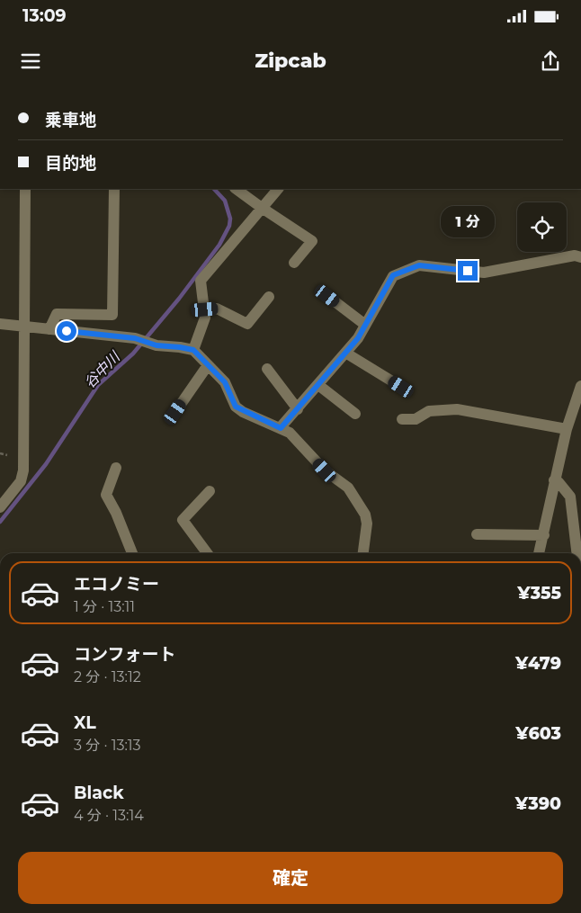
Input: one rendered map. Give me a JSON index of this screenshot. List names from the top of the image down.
{
  "water": ["谷中川"],
  "page": {
    "status": "13:09",
    "header": "Zipcab",
    "banner": ["乗車地", "目的地"],
    "bubble": "1 分",
    "list": [
      {
        "name": "エコノミー",
        "note": "1 分 · 13:11",
        "value": "¥355"
      },
      {
        "name": "コンフォート",
        "note": "2 分 · 13:12",
        "value": "¥479"
      },
      {
        "name": "XL",
        "note": "3 分 · 13:13",
        "value": "¥603"
      },
      {
        "name": "Black",
        "note": "4 分 · 13:14",
        "value": "¥390"
      }
    ],
    "buttons": "確定"
  }
}
